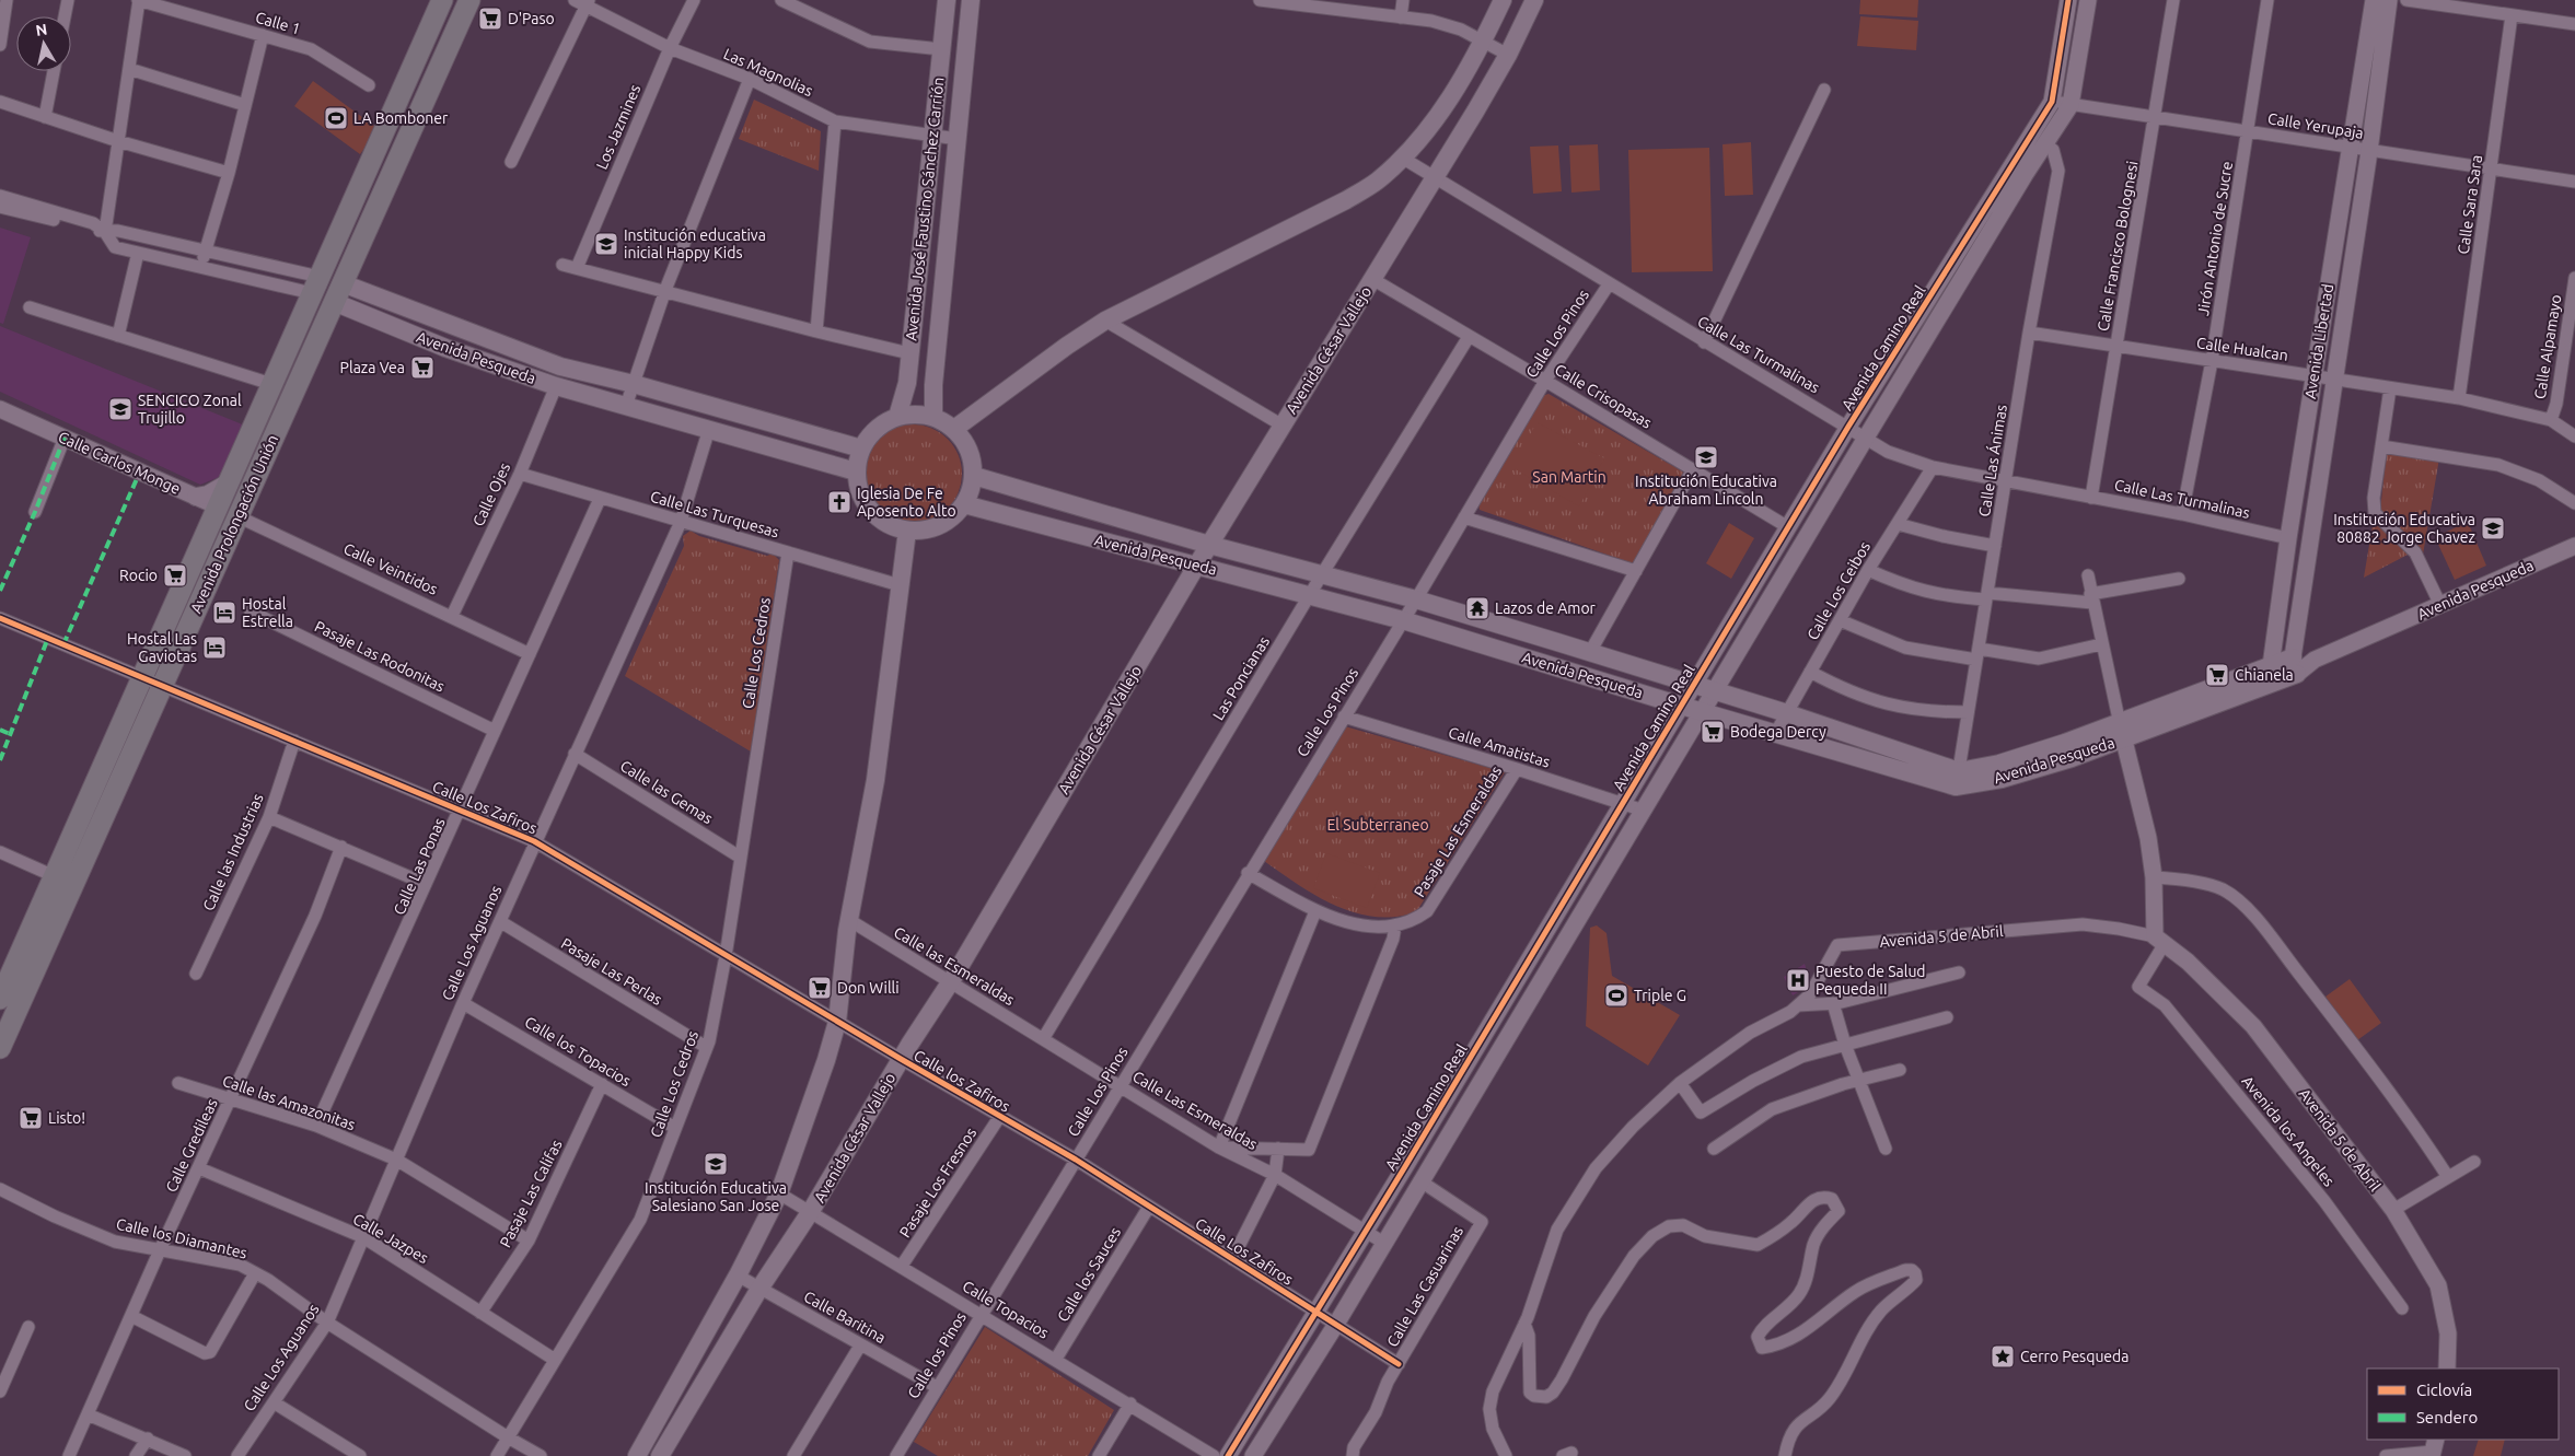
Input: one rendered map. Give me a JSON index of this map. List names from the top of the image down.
{
  "streets": {
    "main road": [
      "Avenida José Faustino Sánchez Carrión",
      "Avenida César Vallejo",
      "Avenida Pesqueda",
      "Avenida Prolongación Unión"
    ],
    "street": [
      "Calle 1",
      "Las Magnolias",
      "Calle Yerupaja",
      "Los Jazmines",
      "Calle Sara Sara",
      "Jirón Antonio de Sucre",
      "Calle Francisco Bolognesi",
      "Calle Los Pinos",
      "Avenida Libertad",
      "Calle Alpamayo",
      "Avenida Camino Real",
      "Calle Hualcan",
      "Calle Las Turmalinas",
      "Calle Crisopasas",
      "Calle Las Ánimas",
      "Calle Carlos Monge",
      "Calle Ojes",
      "Calle Las Turquesas",
      "Calle Veintidos",
      "Calle Los Ceibos",
      "Calle Los Cedros",
      "Pasaje Las Rodonitas",
      "Las Poncianas",
      "Calle Amatistas",
      "Calle las Gemas",
      "Calle Los Zafiros",
      "Pasaje Las Esmeraldas",
      "Calle las Industrias",
      "Calle Las Ponas",
      "Avenida 5 de Abril",
      "Calle Los Aguanos",
      "Calle las Esmeraldas",
      "Pasaje Las Perlas",
      "Calle los Topacios",
      "Calle los Zafiros",
      "Calle las Amazonitas",
      "Calle Las Esmeraldas",
      "Avenida los Angeles",
      "Calle Gredileas",
      "Pasaje Los Fresnos",
      "Pasaje Las Califas",
      "Calle los Diamantes",
      "Calle Jazpes",
      "Calle los Sauces",
      "Calle Las Casuarinas",
      "Calle Topacios",
      "Calle Baritina",
      "Calle los Pinos"
    ]
  },
  "crossings": [
    ["Las Magnolias", "Los Jazmines"],
    ["Las Magnolias", "Avenida José Faustino Sánchez Carrión"],
    ["Calle Yerupaja", "Calle Sara Sara"],
    ["Calle Yerupaja", "Jirón Antonio de Sucre"],
    ["Calle Yerupaja", "Calle Francisco Bolognesi"],
    ["Calle Yerupaja", "Avenida Libertad"],
    ["Calle Yerupaja", "Avenida Camino Real"],
    ["Calle Sara Sara", "Calle Hualcan"],
    ["Avenida José Faustino Sánchez Carrión", "Avenida Pesqueda"],
    ["Jirón Antonio de Sucre", "Calle Hualcan"],
    ["Jirón Antonio de Sucre", "Calle Las Turmalinas"],
    ["Calle Francisco Bolognesi", "Calle Hualcan"],
    ["Calle Francisco Bolognesi", "Calle Las Turmalinas"],
    ["Calle Los Pinos", "Calle Las Turmalinas"],
    ["Calle Los Pinos", "Avenida Pesqueda"],
    ["Calle Los Pinos", "Calle Crisopasas"],
    ["Calle Los Pinos", "Calle Amatistas"],
    ["Calle Los Pinos", "Calle Los Zafiros"],
    ["Calle Los Pinos", "Calle los Zafiros"],
    ["Calle Los Pinos", "Calle Las Esmeraldas"],
    ["Calle Los Pinos", "Calle los Pinos"],
    ["Avenida Libertad", "Calle Hualcan"],
    ["Avenida Libertad", "Calle Las Turmalinas"],
    ["Avenida Libertad", "Avenida Pesqueda"],
    ["Calle Alpamayo", "Calle Hualcan"],
    ["Avenida Camino Real", "Calle Las Turmalinas"],
    ["Avenida Camino Real", "Avenida Pesqueda"],
    ["Avenida Camino Real", "Calle Crisopasas"],
    ["Avenida Camino Real", "Calle Las Ánimas"],
    ["Avenida Camino Real", "Calle Amatistas"],
    ["Avenida Camino Real", "Calle Los Zafiros"],
    ["Avenida Camino Real", "Calle Las Casuarinas"],
    ["Calle Hualcan", "Calle Las Ánimas"],
    ["Avenida César Vallejo", "Calle Las Turmalinas"],
    ["Avenida César Vallejo", "Avenida Pesqueda"],
    ["Avenida César Vallejo", "Calle Crisopasas"],
    ["Avenida César Vallejo", "Calle las Esmeraldas"],
    ["Avenida César Vallejo", "Calle los Zafiros"],
    ["Avenida César Vallejo", "Calle Topacios"],
    ["Avenida César Vallejo", "Calle Baritina"],
    ["Calle Las Turmalinas", "Calle Las Ánimas"],
    ["Calle Las Turmalinas", "Calle Los Ceibos"],
    ["Avenida Pesqueda", "Calle Las Ánimas"],
    ["Avenida Pesqueda", "Calle Ojes"],
    ["Avenida Pesqueda", "Avenida Prolongación Unión"],
    ["Avenida Pesqueda", "Calle Los Ceibos"],
    ["Avenida Pesqueda", "Las Poncianas"],
    ["Avenida Pesqueda", "Calle Los Aguanos"],
    ["Calle Crisopasas", "Las Poncianas"],
    ["Calle Carlos Monge", "Avenida Prolongación Unión"],
    ["Calle Carlos Monge", "Calle Veintidos"],
    ["Calle Ojes", "Calle Las Turquesas"],
    ["Calle Ojes", "Calle Veintidos"],
    ["Calle Las Turquesas", "Calle Los Cedros"],
    ["Calle Las Turquesas", "Calle Las Ponas"],
    ["Calle Las Turquesas", "Calle Los Aguanos"],
    ["Avenida Prolongación Unión", "Calle Veintidos"],
    ["Avenida Prolongación Unión", "Calle Los Zafiros"],
    ["Calle Veintidos", "Calle Las Ponas"],
    ["Calle Los Cedros", "Calle las Gemas"],
    ["Calle Los Cedros", "Calle Los Zafiros"],
    ["Calle Los Cedros", "Pasaje Las Perlas"],
    ["Calle Los Cedros", "Calle los Topacios"],
    ["Calle Los Cedros", "Calle los Diamantes"],
    ["Calle Los Cedros", "Calle Jazpes"],
    ["Pasaje Las Rodonitas", "Calle Las Ponas"],
    ["Las Poncianas", "Calle las Esmeraldas"],
    ["Las Poncianas", "Calle Las Esmeraldas"],
    ["Calle Amatistas", "Pasaje Las Esmeraldas"],
    ["Calle las Gemas", "Calle Los Aguanos"],
    ["Calle Los Zafiros", "Calle las Industrias"],
    ["Calle Los Zafiros", "Calle Las Ponas"],
    ["Calle Los Zafiros", "Calle Los Aguanos"],
    ["Calle Los Zafiros", "Calle los Zafiros"],
    ["Calle Los Zafiros", "Calle los Sauces"],
    ["Calle Los Zafiros", "Calle Las Casuarinas"],
    ["Calle Los Zafiros", "Calle los Pinos"],
    ["Calle Las Ponas", "Calle las Amazonitas"],
    ["Avenida 5 de Abril", "Avenida los Angeles"],
    ["Calle Los Aguanos", "Pasaje Las Perlas"],
    ["Calle Los Aguanos", "Calle los Topacios"],
    ["Calle Los Aguanos", "Calle las Amazonitas"],
    ["Calle Los Aguanos", "Calle los Diamantes"],
    ["Calle Los Aguanos", "Calle Jazpes"],
    ["Calle las Esmeraldas", "Calle Las Esmeraldas"],
    ["Calle los Topacios", "Pasaje Las Califas"],
    ["Calle los Zafiros", "Pasaje Los Fresnos"],
    ["Calle los Zafiros", "Calle los Pinos"],
    ["Calle las Amazonitas", "Calle Gredileas"],
    ["Calle las Amazonitas", "Pasaje Las Califas"],
    ["Calle Gredileas", "Calle los Diamantes"],
    ["Calle Gredileas", "Calle Jazpes"],
    ["Pasaje Los Fresnos", "Calle Topacios"],
    ["Pasaje Las Califas", "Calle Jazpes"],
    ["Calle los Sauces", "Calle Topacios"],
    ["Calle Topacios", "Calle los Pinos"],
    ["Calle Baritina", "Calle los Pinos"]
  ],
  "parks": ["San Martin", "El Subterraneo"],
  "places": {
    "supermarket": [
      "D'Paso",
      "Plaza Vea",
      "Rocio",
      "Chianela",
      "Bodega Dercy",
      "Don Willi",
      "Listo!"
    ],
    "sports": ["LA Bomboner", "Triple G"],
    "school or university": [
      "Institución educativa inicial Happy Kids",
      "SENCICO Zonal Trujillo",
      "Institución Educativa Abraham Lincoln",
      "Institución Educativa 80882 Jorge Chavez",
      "Institución Educativa Salesiano San Jose"
    ],
    "church": ["Iglesia De Fe Aposento Alto"],
    "temple": ["Lazos de Amor"],
    "hotel": ["Hostal Estrella", "Hostal Las Gaviotas"],
    "hospital": ["Puesto de Salud Pequeda II"],
    "place": ["Cerro Pesqueda"]
  },
  "legend": ["Ciclovía", "Sendero"],
  "north": "top"
}
